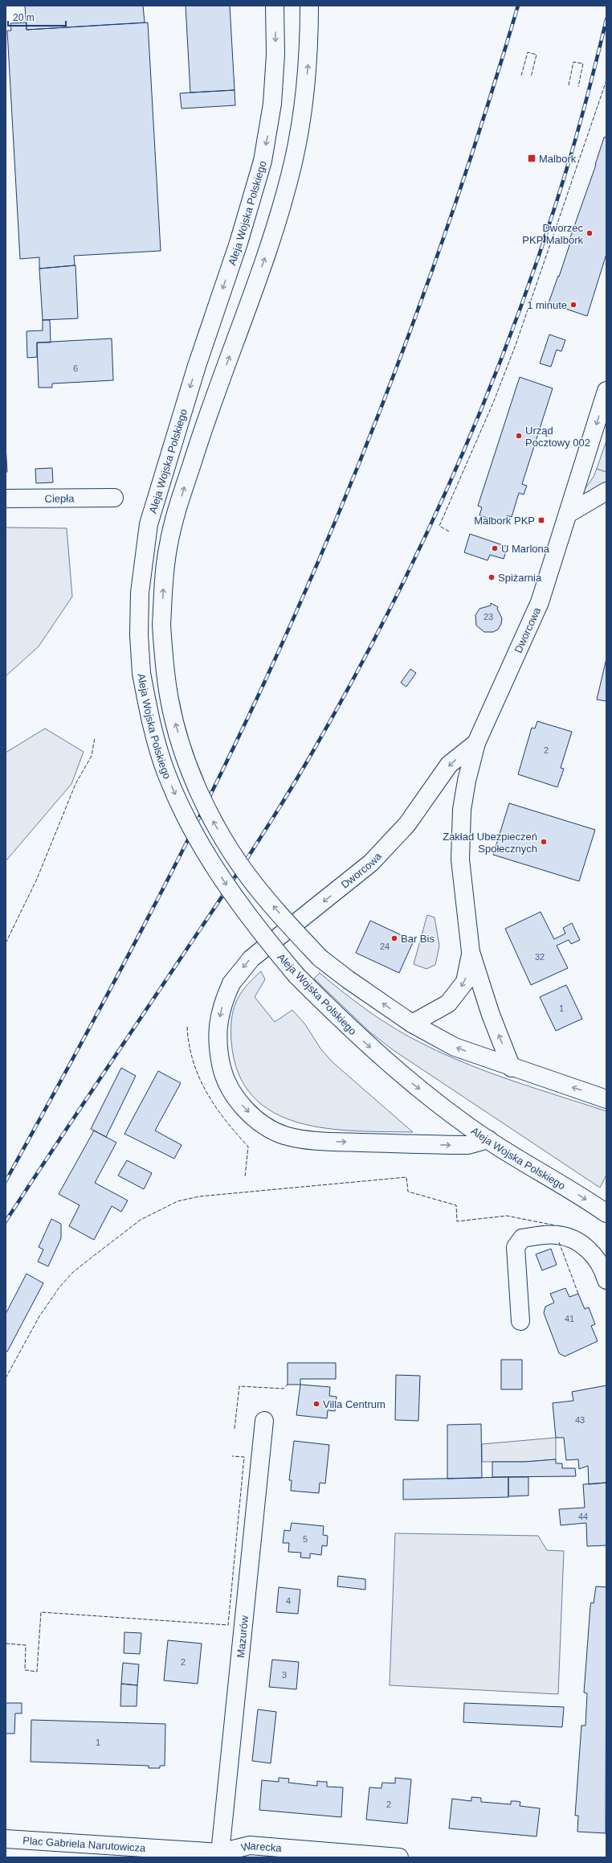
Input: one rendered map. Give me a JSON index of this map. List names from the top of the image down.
{
  "streets": {
    "main road": [
      "Aleja Wojska Polskiego",
      "Ciepła",
      "Dworcowa",
      "Mazurów",
      "Plac Gabriela Narutowicza",
      "Warecka"
    ]
  },
  "crossings": [
    ["Aleja Wojska Polskiego", "Dworcowa"],
    ["Mazurów", "Plac Gabriela Narutowicza"],
    ["Mazurów", "Warecka"],
    ["Plac Gabriela Narutowicza", "Warecka"]
  ],
  "places": {
    "transit": ["Malbork", "Malbork PKP"],
    "other": [
      "Dworzec PKP Malbork",
      "1 minute",
      "Urząd Pocztowy 002",
      "U Marlona",
      "Spiżarnia",
      "Zakład Ubezpieczeń Społecznych",
      "Bar Bis",
      "Villa Centrum"
    ]
  },
  "house_numbers": [
    "6",
    "23",
    "2",
    "24",
    "32",
    "1",
    "41",
    "43",
    "44",
    "5",
    "4",
    "2",
    "3",
    "1",
    "2"
  ],
  "scale_bar": "20 m"
}
